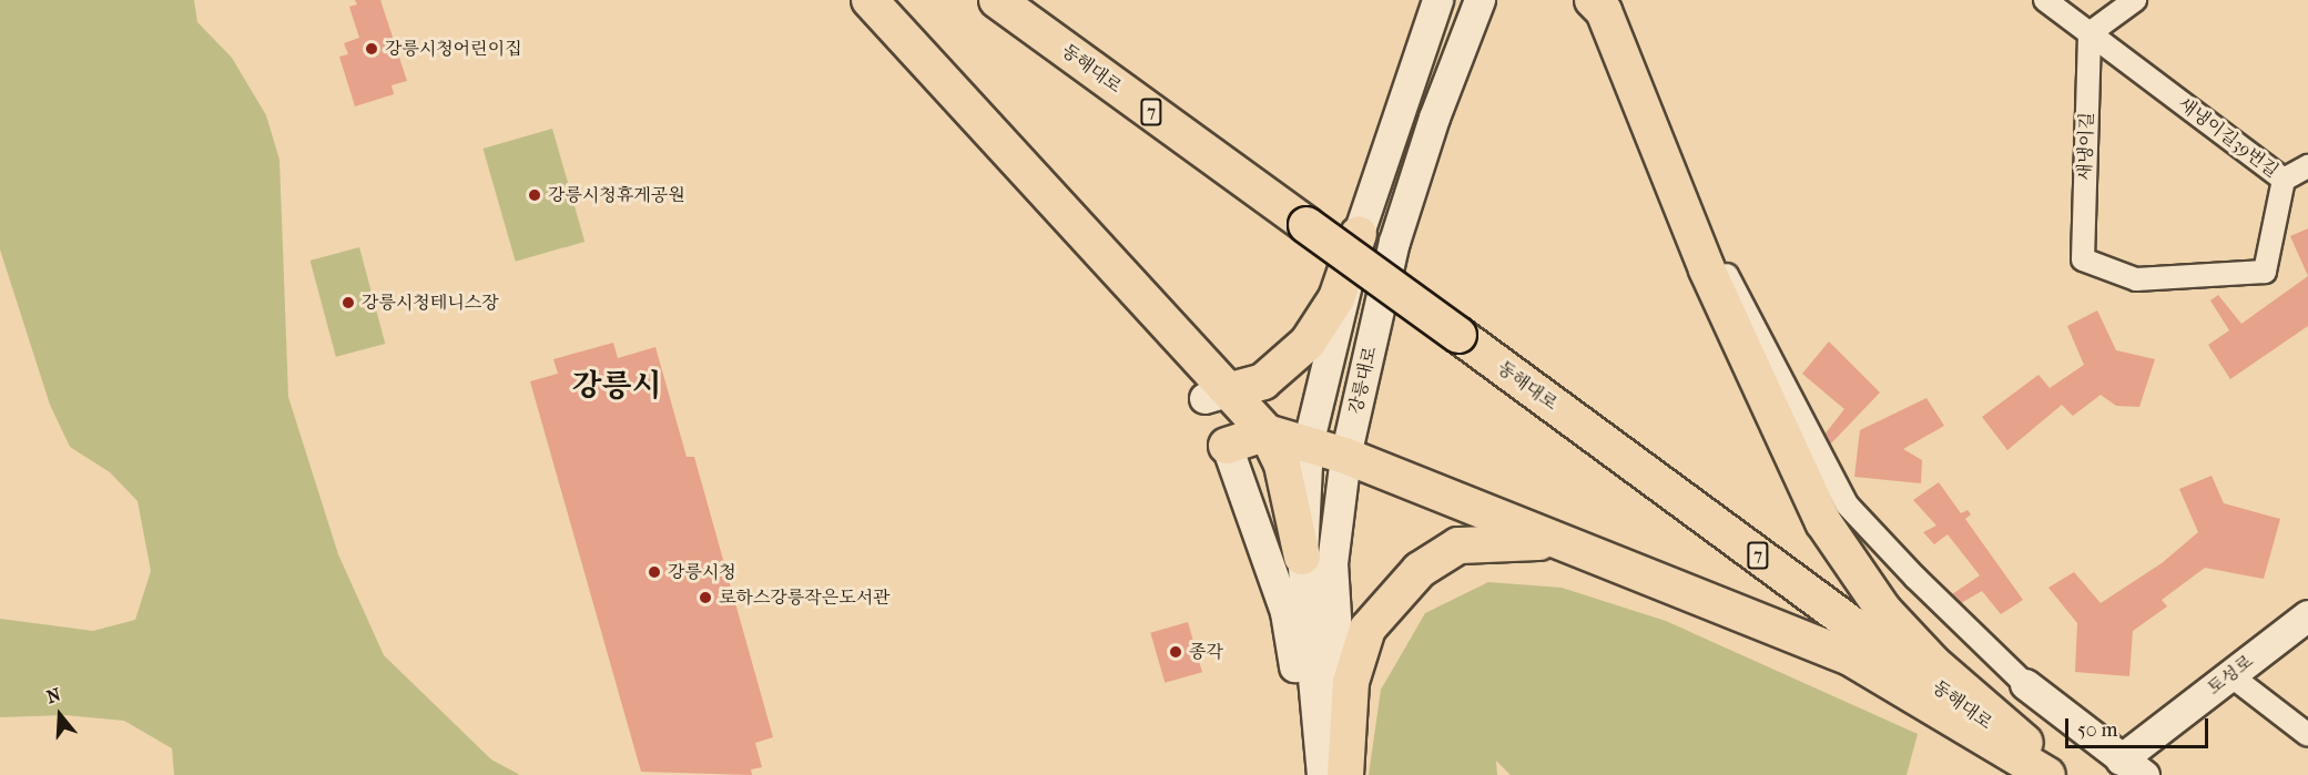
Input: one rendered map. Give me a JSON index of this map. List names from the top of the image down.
{
  "streets": {
    "main road": ["동해대로", "7"],
    "street": [
      "새냉이길39번길",
      "새냉이길",
      "강릉대로",
      "토성로"
    ]
  },
  "crossings": [
    ["새냉이길39번길", "새냉이길"]
  ],
  "districts": ["강릉시"],
  "places": [
    "강릉시청어린이집",
    "강릉시청휴게공원",
    "강릉시청테니스장",
    "강릉시청",
    "로하스강릉작은도서관",
    "종각"
  ],
  "scale_bar": "50 m",
  "north": "top"
}
